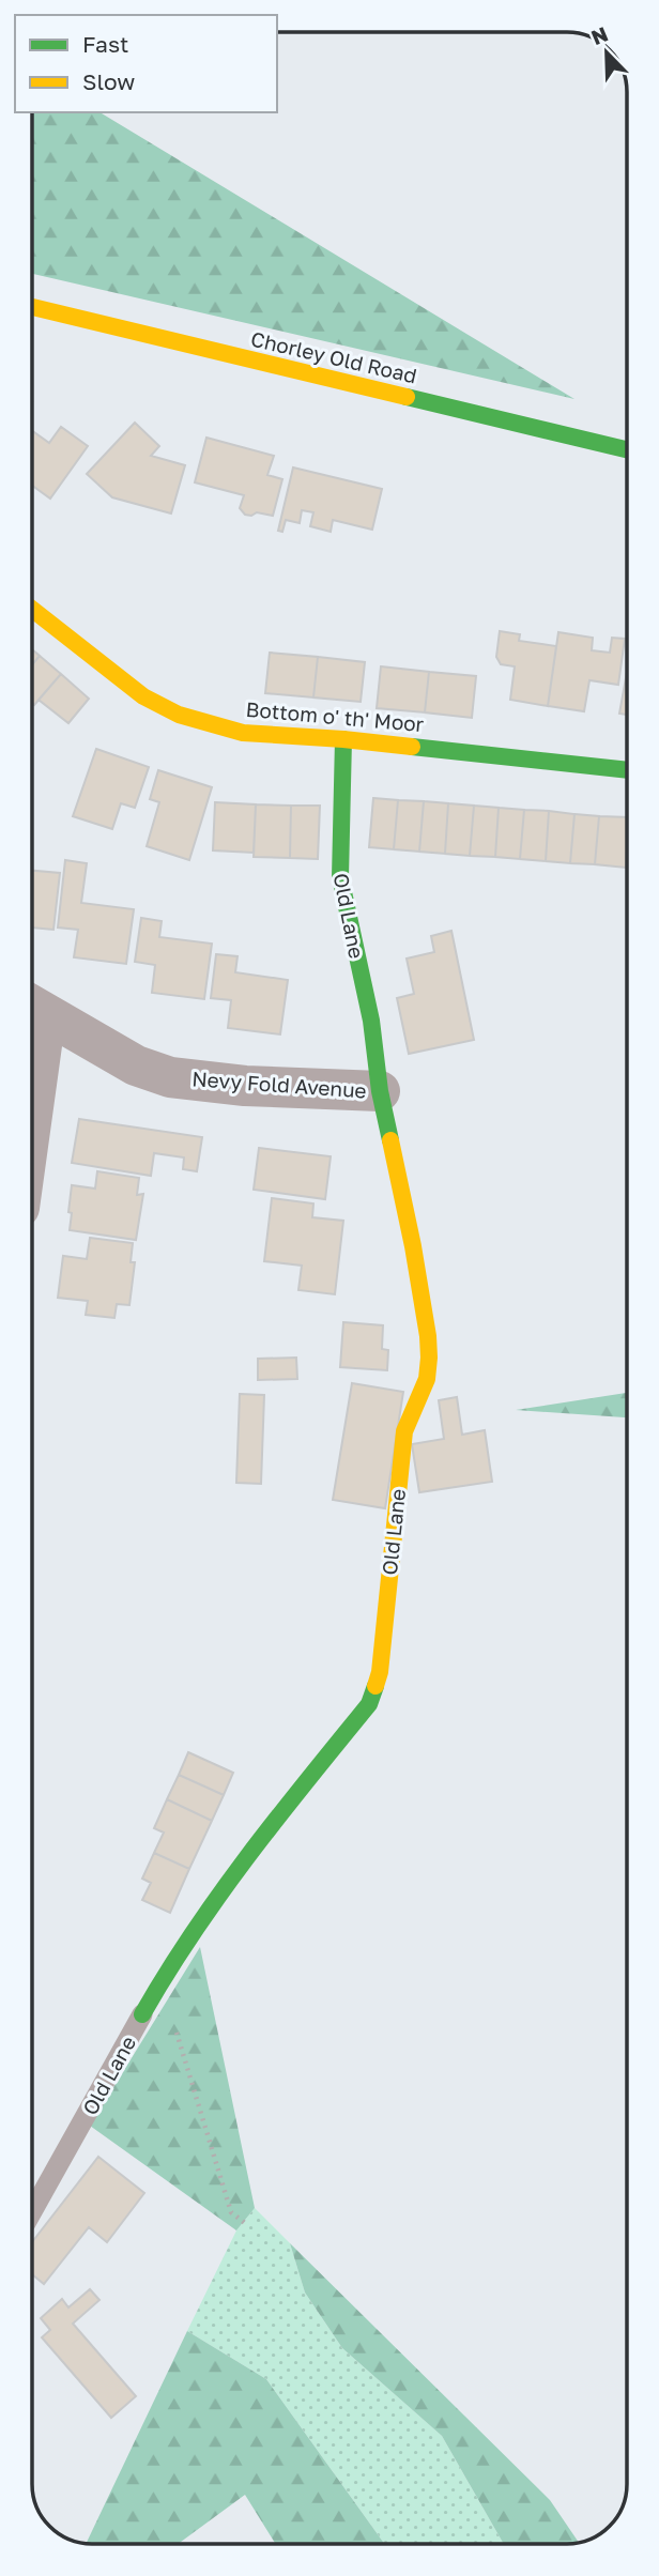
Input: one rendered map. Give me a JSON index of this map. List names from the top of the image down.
{
  "streets": {
    "street": [
      "Chorley Old Road",
      "Bottom o' th' Moor",
      "Old Lane",
      "Nevy Fold Avenue"
    ]
  },
  "crossings": [
    ["Bottom o' th' Moor", "Old Lane"],
    ["Old Lane", "Nevy Fold Avenue"]
  ],
  "legend": ["Fast", "Slow"],
  "north": "top left"
}
